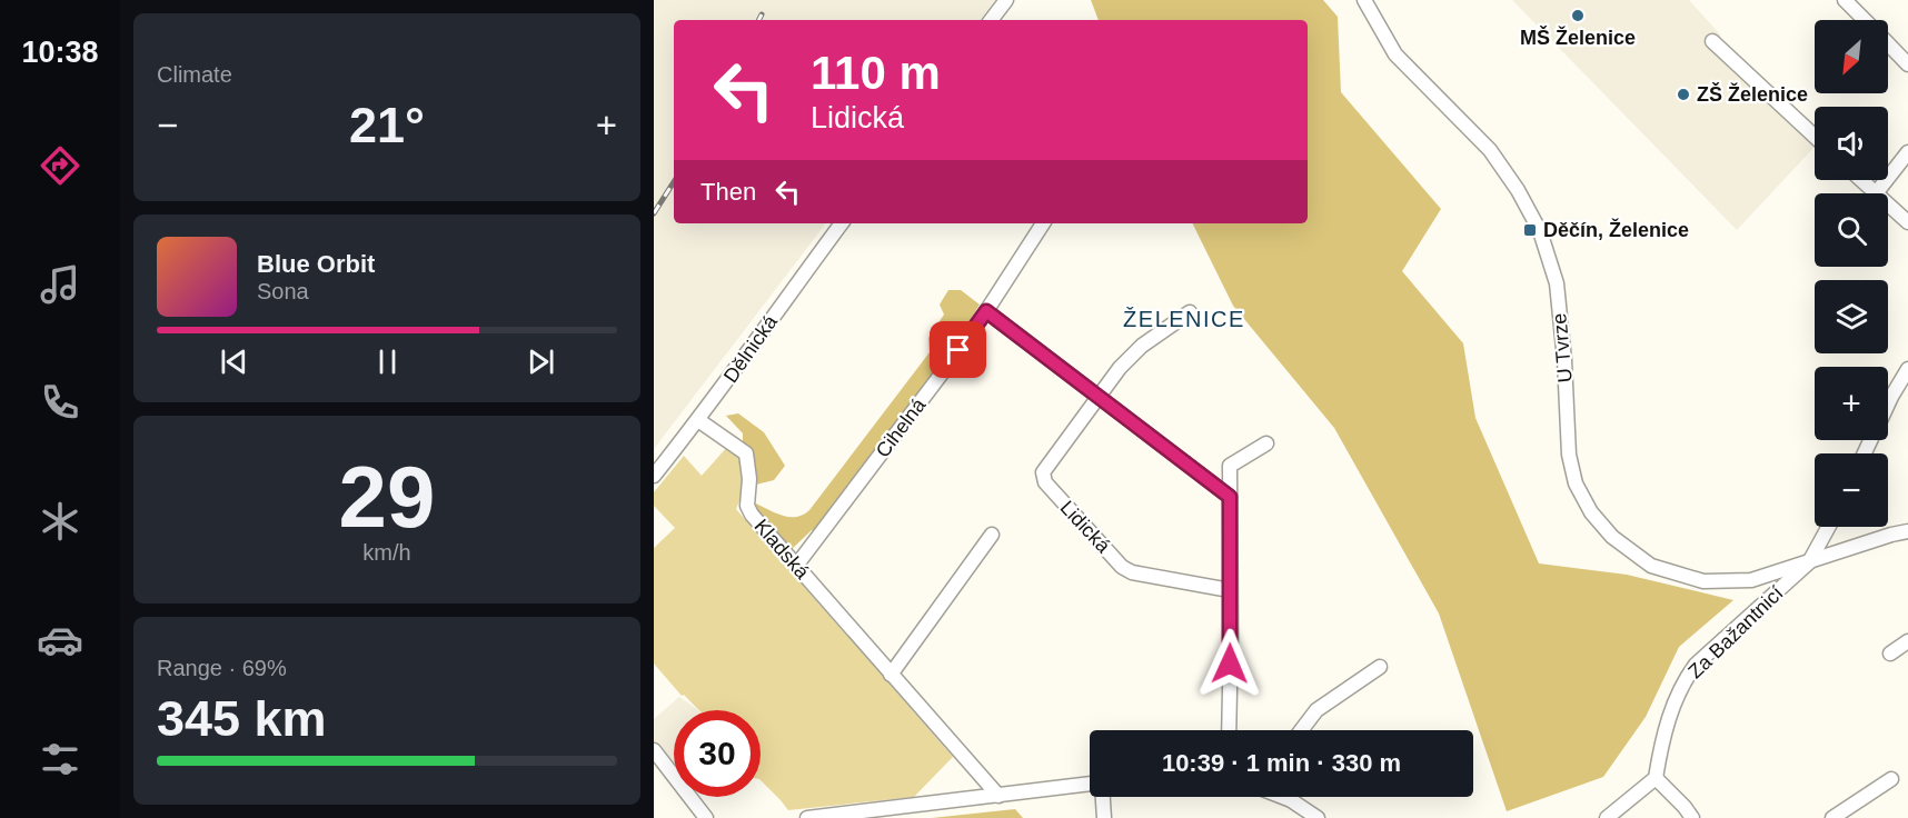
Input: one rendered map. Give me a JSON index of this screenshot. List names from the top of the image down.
{
  "streets": {
    "street": [
      "U Tvrze",
      "Dělnická",
      "Cihelná",
      "Lidická",
      "Kladská",
      "Za Bažantnicí"
    ]
  },
  "crossings": [
    ["U Tvrze", "Za Bažantnicí"],
    ["Dělnická", "Kladská"],
    ["Cihelná", "Kladská"]
  ],
  "districts": ["ŽELENICE"],
  "places": {
    "other": ["MŠ Želenice", "ZŠ Želenice"],
    "transit": ["Děčín, Želenice"]
  },
  "north": "bottom left",
  "page": {
    "tabs": "10:38",
    "tile": [
      "Climate",
      ["29", "km/h"],
      ["Range · 69%", "345 km"]
    ],
    "map_buttons": ["+", "−"],
    "turn": ["110 m", "Lidická"],
    "heat": ["−", "21°", "+"],
    "then": "Then",
    "song": ["Blue Orbit", "Sona"],
    "limit": "30",
    "trip": "10:39 · 1 min · 330 m"
  }
}
